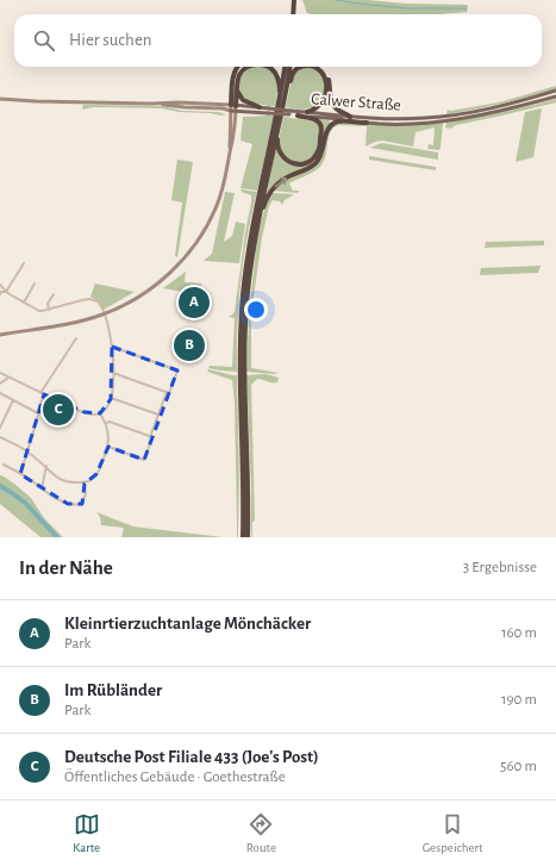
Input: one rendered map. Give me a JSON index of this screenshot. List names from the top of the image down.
{
  "streets": {
    "main road": ["Calwer Straße"]
  },
  "page": {
    "search": "Hier suchen",
    "pins": ["A", "B", "C"],
    "heading": ["In der Nähe", "3 Ergebnisse"],
    "list": [
      {
        "mark": "A",
        "name": "Kleinrtierzuchtanlage Mönchäcker",
        "note": "Park",
        "value": "160 m"
      },
      {
        "mark": "B",
        "name": "Im Rübländer",
        "note": "Park",
        "value": "190 m"
      },
      {
        "mark": "C",
        "name": "Deutsche Post Filiale 433 (Joe's Post)",
        "note": "Öffentliches Gebäude · Goethestraße",
        "value": "560 m"
      }
    ],
    "nav": ["Karte", "Route", "Gespeichert"]
  }
}
